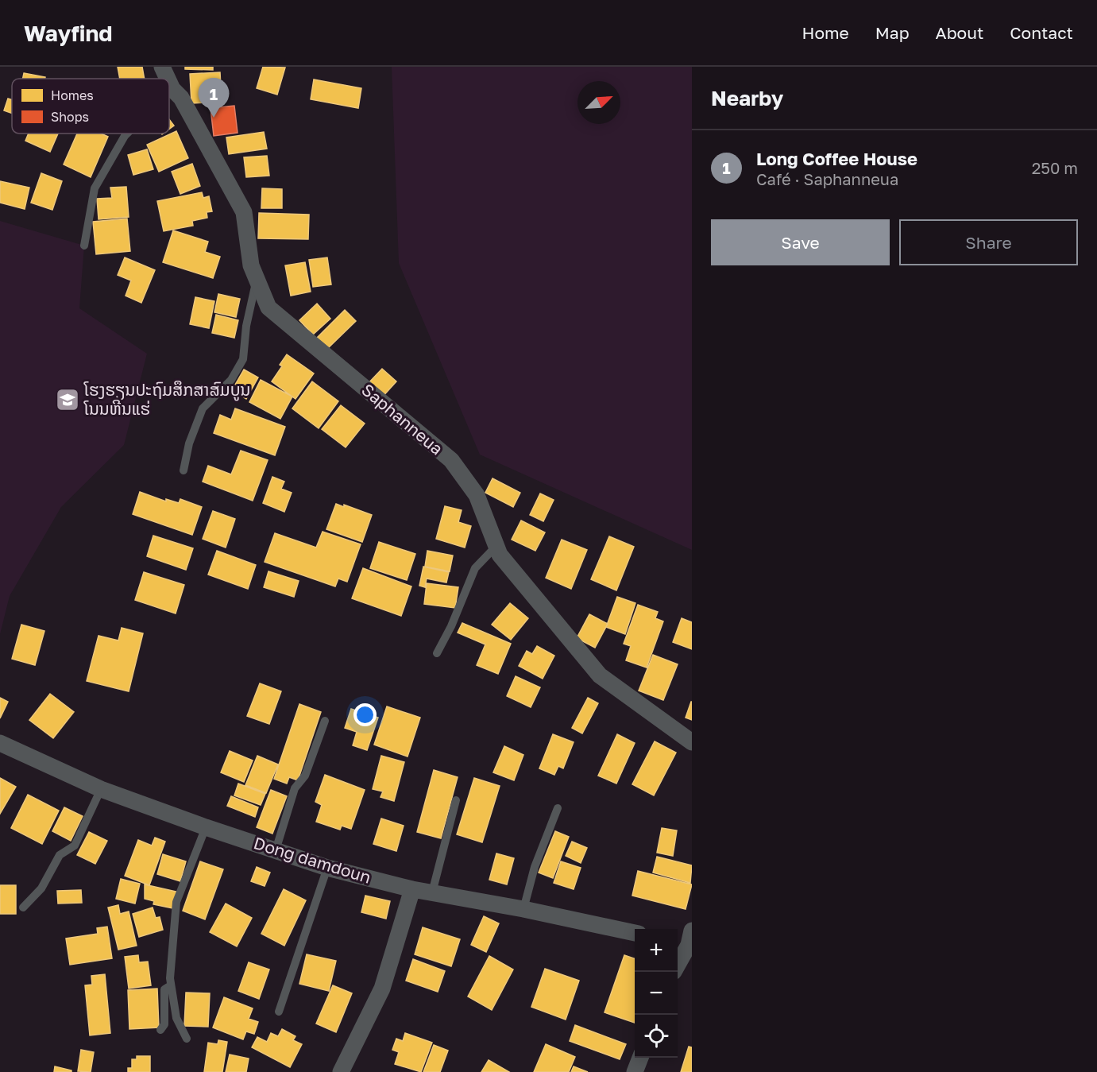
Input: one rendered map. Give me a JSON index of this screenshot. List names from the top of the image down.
{
  "streets": {
    "street": ["Saphanneua", "Dong damdoun"]
  },
  "places": {
    "school or university": ["ໂຮງຮຽນປະຖົມສຶກສາສົມບູນ ໂນນຫີນແຮ່"]
  },
  "legend": ["Homes", "Shops"],
  "north": "top right",
  "page": {
    "header": "Wayfind",
    "nav": [
      "Home",
      "Map",
      "About",
      "Contact"
    ],
    "heading": "Nearby",
    "pins": "1",
    "list": [
      {
        "mark": "1",
        "name": "Long Coffee House",
        "note": "Café · Saphanneua",
        "value": "250 m"
      }
    ],
    "buttons": ["Save", "Share"],
    "map_buttons": ["+", "−"]
  }
}
